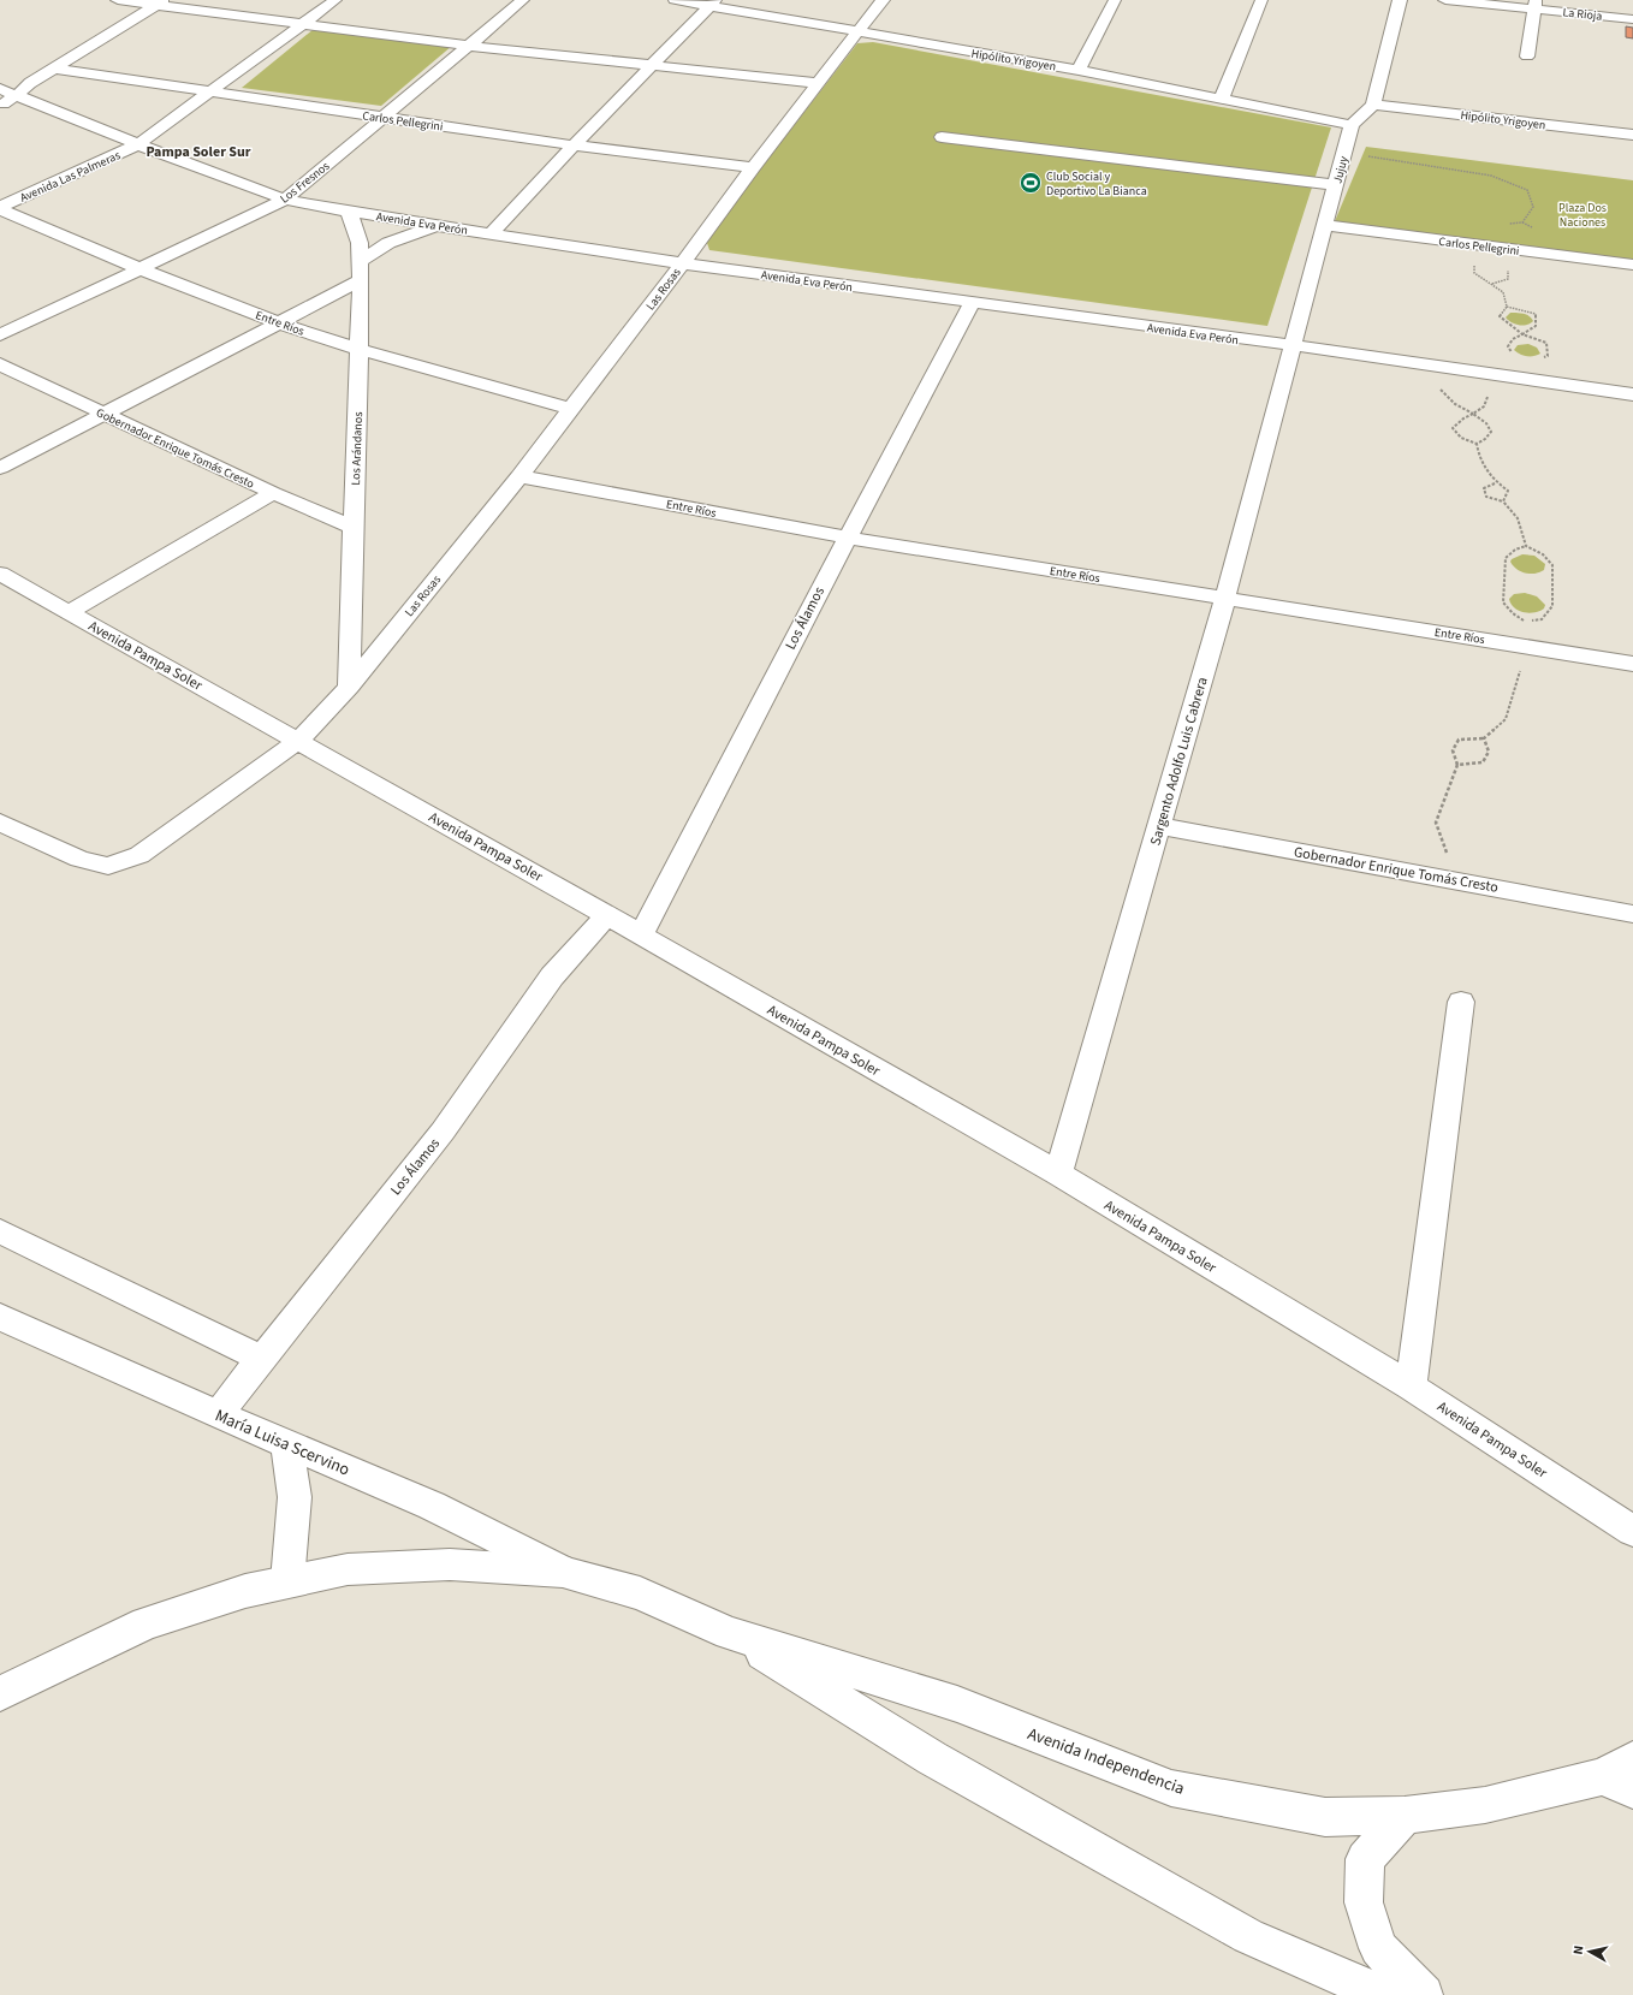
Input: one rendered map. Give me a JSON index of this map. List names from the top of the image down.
{
  "streets": {
    "street": [
      "La Rioja",
      "Hipólito Yrigoyen",
      "Carlos Pellegrini",
      "Jujuy",
      "Avenida Las Palmeras",
      "Los Fresnos",
      "Avenida Eva Perón",
      "Las Rosas",
      "Entre Ríos",
      "Gobernador Enrique Tomás Cresto",
      "Los Arándanos",
      "Los Álamos",
      "Avenida Pampa Soler",
      "Sargento Adolfo Luis Cabrera",
      "María Luisa Scervino",
      "Avenida Independencia"
    ]
  },
  "crossings": [
    ["Hipólito Yrigoyen", "Jujuy"],
    ["Hipólito Yrigoyen", "Las Rosas"],
    ["Carlos Pellegrini", "Jujuy"],
    ["Carlos Pellegrini", "Avenida Las Palmeras"],
    ["Carlos Pellegrini", "Los Fresnos"],
    ["Carlos Pellegrini", "Las Rosas"],
    ["Jujuy", "Avenida Eva Perón"],
    ["Jujuy", "Sargento Adolfo Luis Cabrera"],
    ["Avenida Las Palmeras", "Avenida Eva Perón"],
    ["Avenida Las Palmeras", "Entre Ríos"],
    ["Los Fresnos", "Avenida Eva Perón"],
    ["Los Fresnos", "Entre Ríos"],
    ["Avenida Eva Perón", "Las Rosas"],
    ["Avenida Eva Perón", "Los Arándanos"],
    ["Avenida Eva Perón", "Los Álamos"],
    ["Avenida Eva Perón", "Sargento Adolfo Luis Cabrera"],
    ["Las Rosas", "Entre Ríos"],
    ["Las Rosas", "Los Arándanos"],
    ["Las Rosas", "Avenida Pampa Soler"],
    ["Entre Ríos", "Los Arándanos"],
    ["Entre Ríos", "Los Álamos"],
    ["Entre Ríos", "Sargento Adolfo Luis Cabrera"],
    ["Gobernador Enrique Tomás Cresto", "Los Arándanos"],
    ["Gobernador Enrique Tomás Cresto", "Sargento Adolfo Luis Cabrera"],
    ["Los Álamos", "Avenida Pampa Soler"],
    ["Los Álamos", "María Luisa Scervino"],
    ["Avenida Pampa Soler", "Sargento Adolfo Luis Cabrera"],
    ["María Luisa Scervino", "Avenida Independencia"]
  ],
  "districts": ["Pampa Soler Sur"],
  "parks": ["Plaza Dos Naciones"],
  "places": {
    "sports": ["Club Social y Deportivo La Bianca"]
  },
  "north": "left"
}
